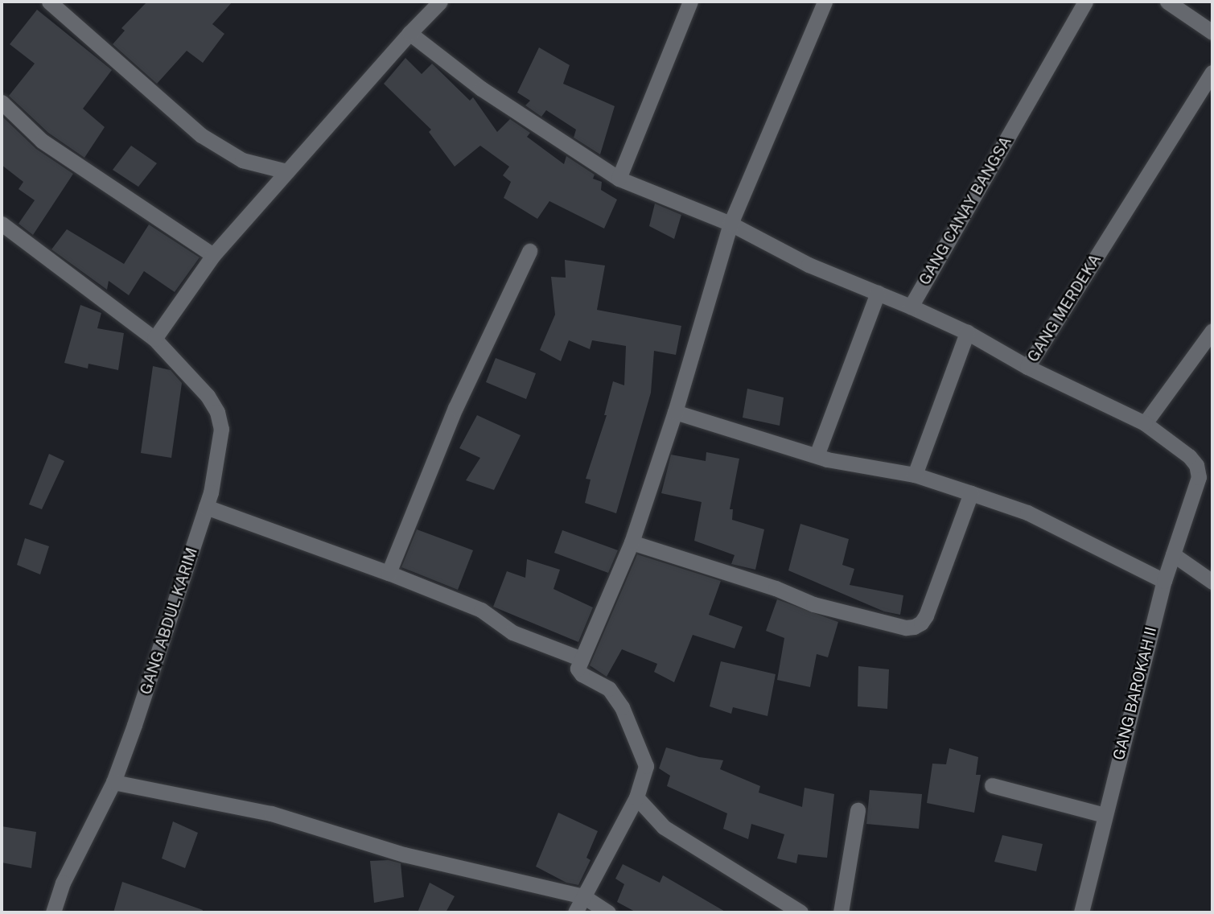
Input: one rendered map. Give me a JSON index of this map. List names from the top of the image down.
{
  "streets": {
    "street": [
      "GANG CANAY BANGSA",
      "GANG MERDEKA",
      "GANG ABDUL KARIM",
      "GANG BAROKAH II"
    ]
  },
  "crossings": [
    ["GANG MERDEKA", "GANG BAROKAH II"]
  ]
}
